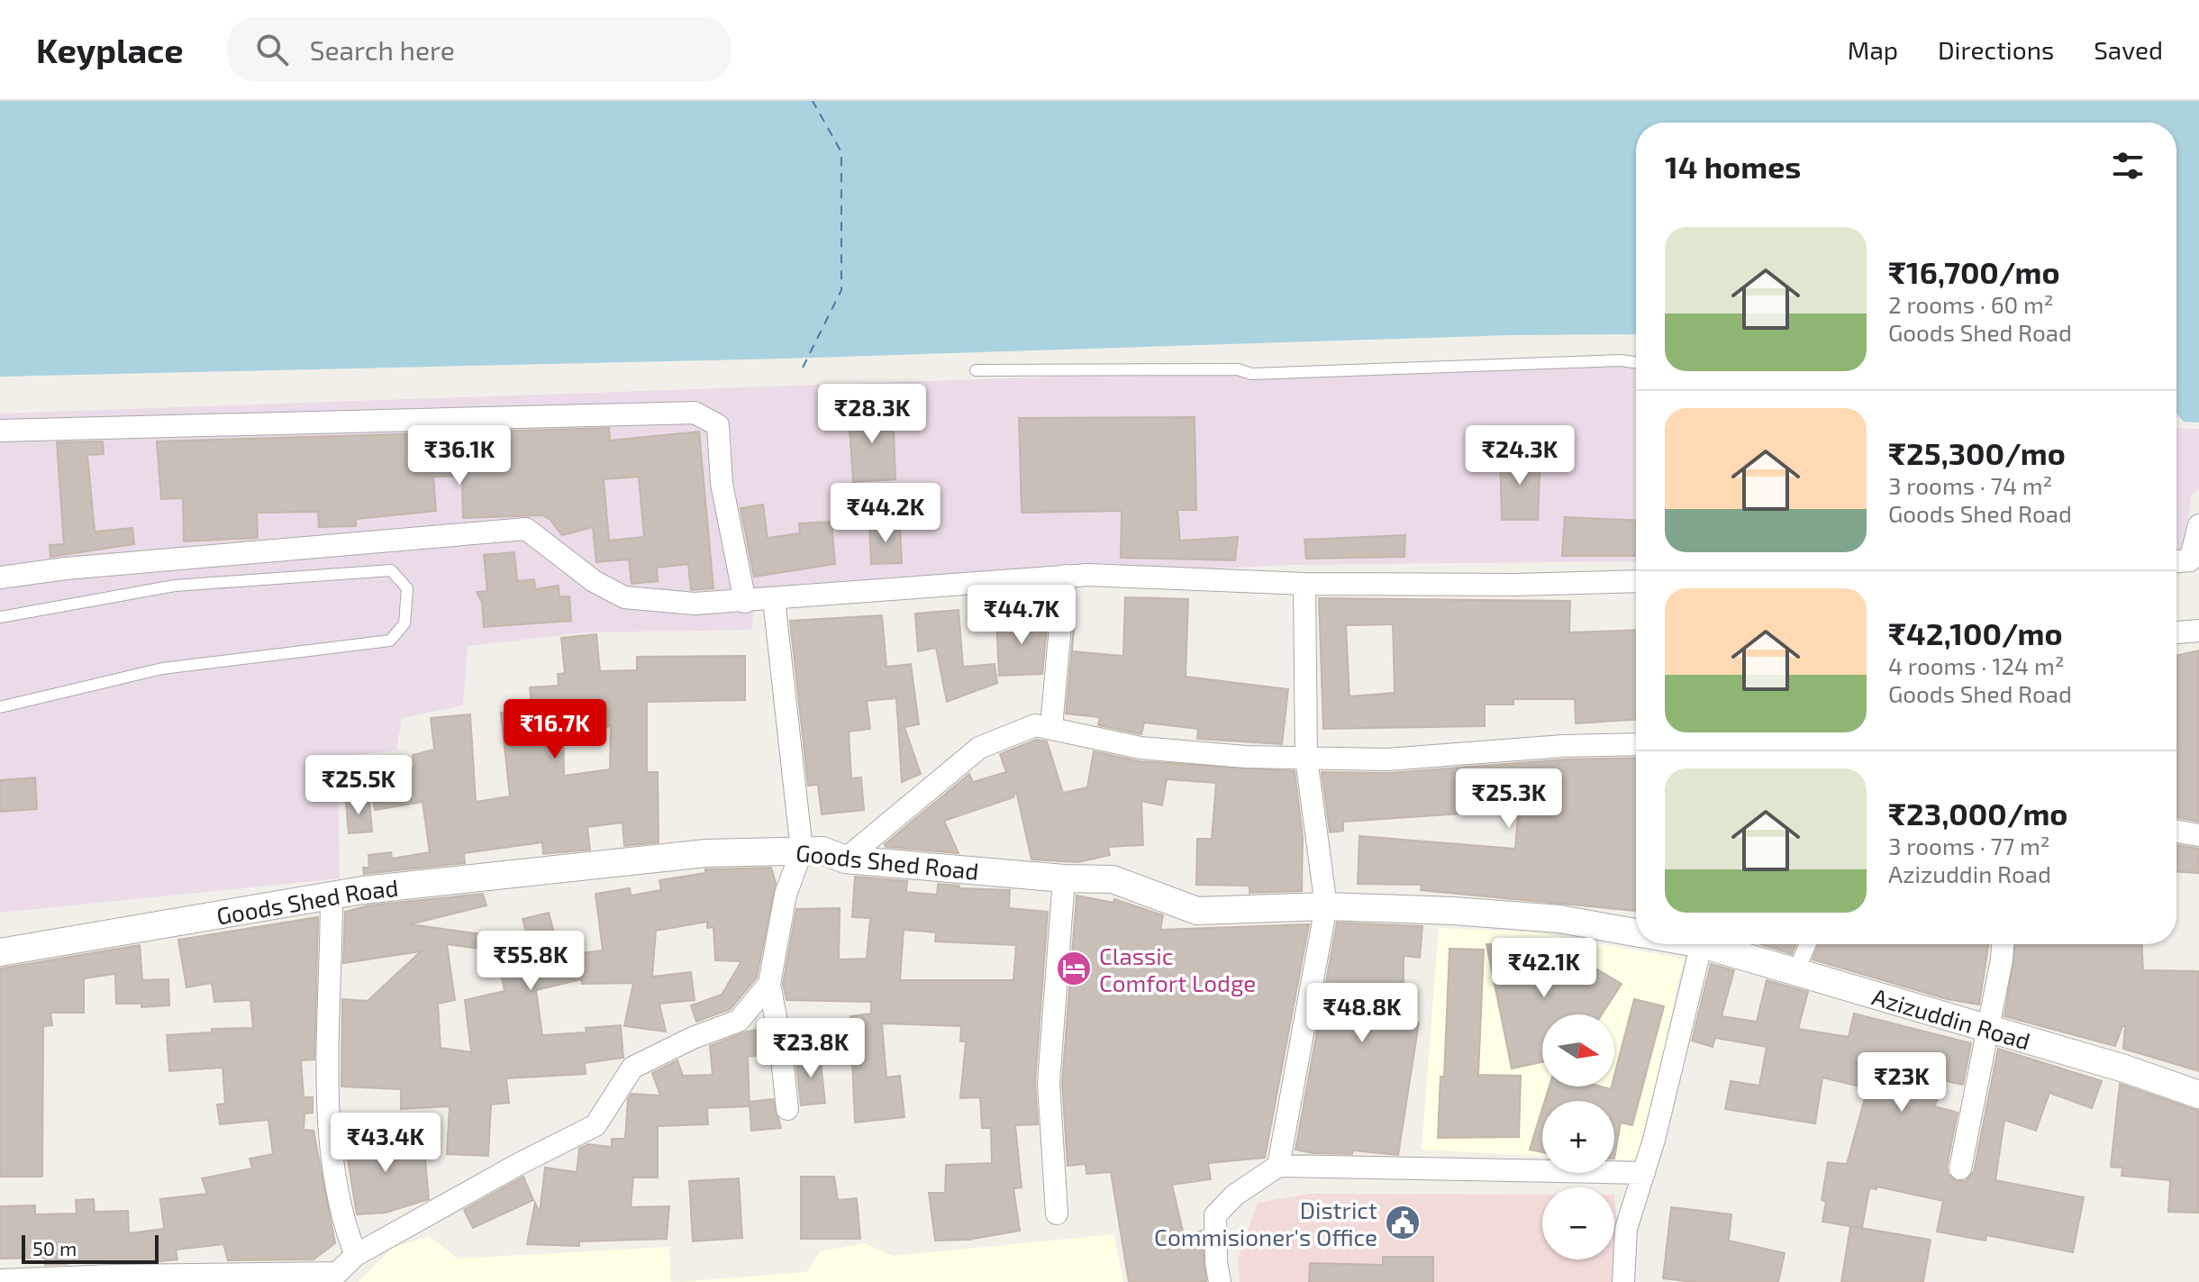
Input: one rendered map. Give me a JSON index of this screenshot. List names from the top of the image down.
{
  "streets": {
    "street": ["Goods Shed Road", "Azizuddin Road"]
  },
  "places": {
    "hotel": ["Classic Comfort Lodge"],
    "public building": ["District Commisioner's Office"]
  },
  "scale_bar": "50 m",
  "north": "right",
  "page": {
    "header": "Keyplace",
    "search": "Search here",
    "nav": ["Map", "Directions", "Saved"],
    "heading": "14 homes",
    "list": [
      {
        "name": "₹16,700/mo",
        "note": "2 rooms · 60 m² · Goods Shed Road"
      },
      {
        "name": "₹25,300/mo",
        "note": "3 rooms · 74 m² · Goods Shed Road"
      },
      {
        "name": "₹42,100/mo",
        "note": "4 rooms · 124 m² · Goods Shed Road"
      },
      {
        "name": "₹23,000/mo",
        "note": "3 rooms · 77 m² · Azizuddin Road"
      }
    ],
    "price": [
      "₹28.3K",
      "₹36.1K",
      "₹24.3K",
      "₹44.2K",
      "₹44.7K",
      "₹16.7K",
      "₹25.5K",
      "₹25.3K",
      "₹55.8K",
      "₹42.1K",
      "₹48.8K",
      "₹23.8K",
      "₹23K",
      "₹43.4K"
    ],
    "map_buttons": ["+", "−"],
    "scale": "50 m"
  }
}
